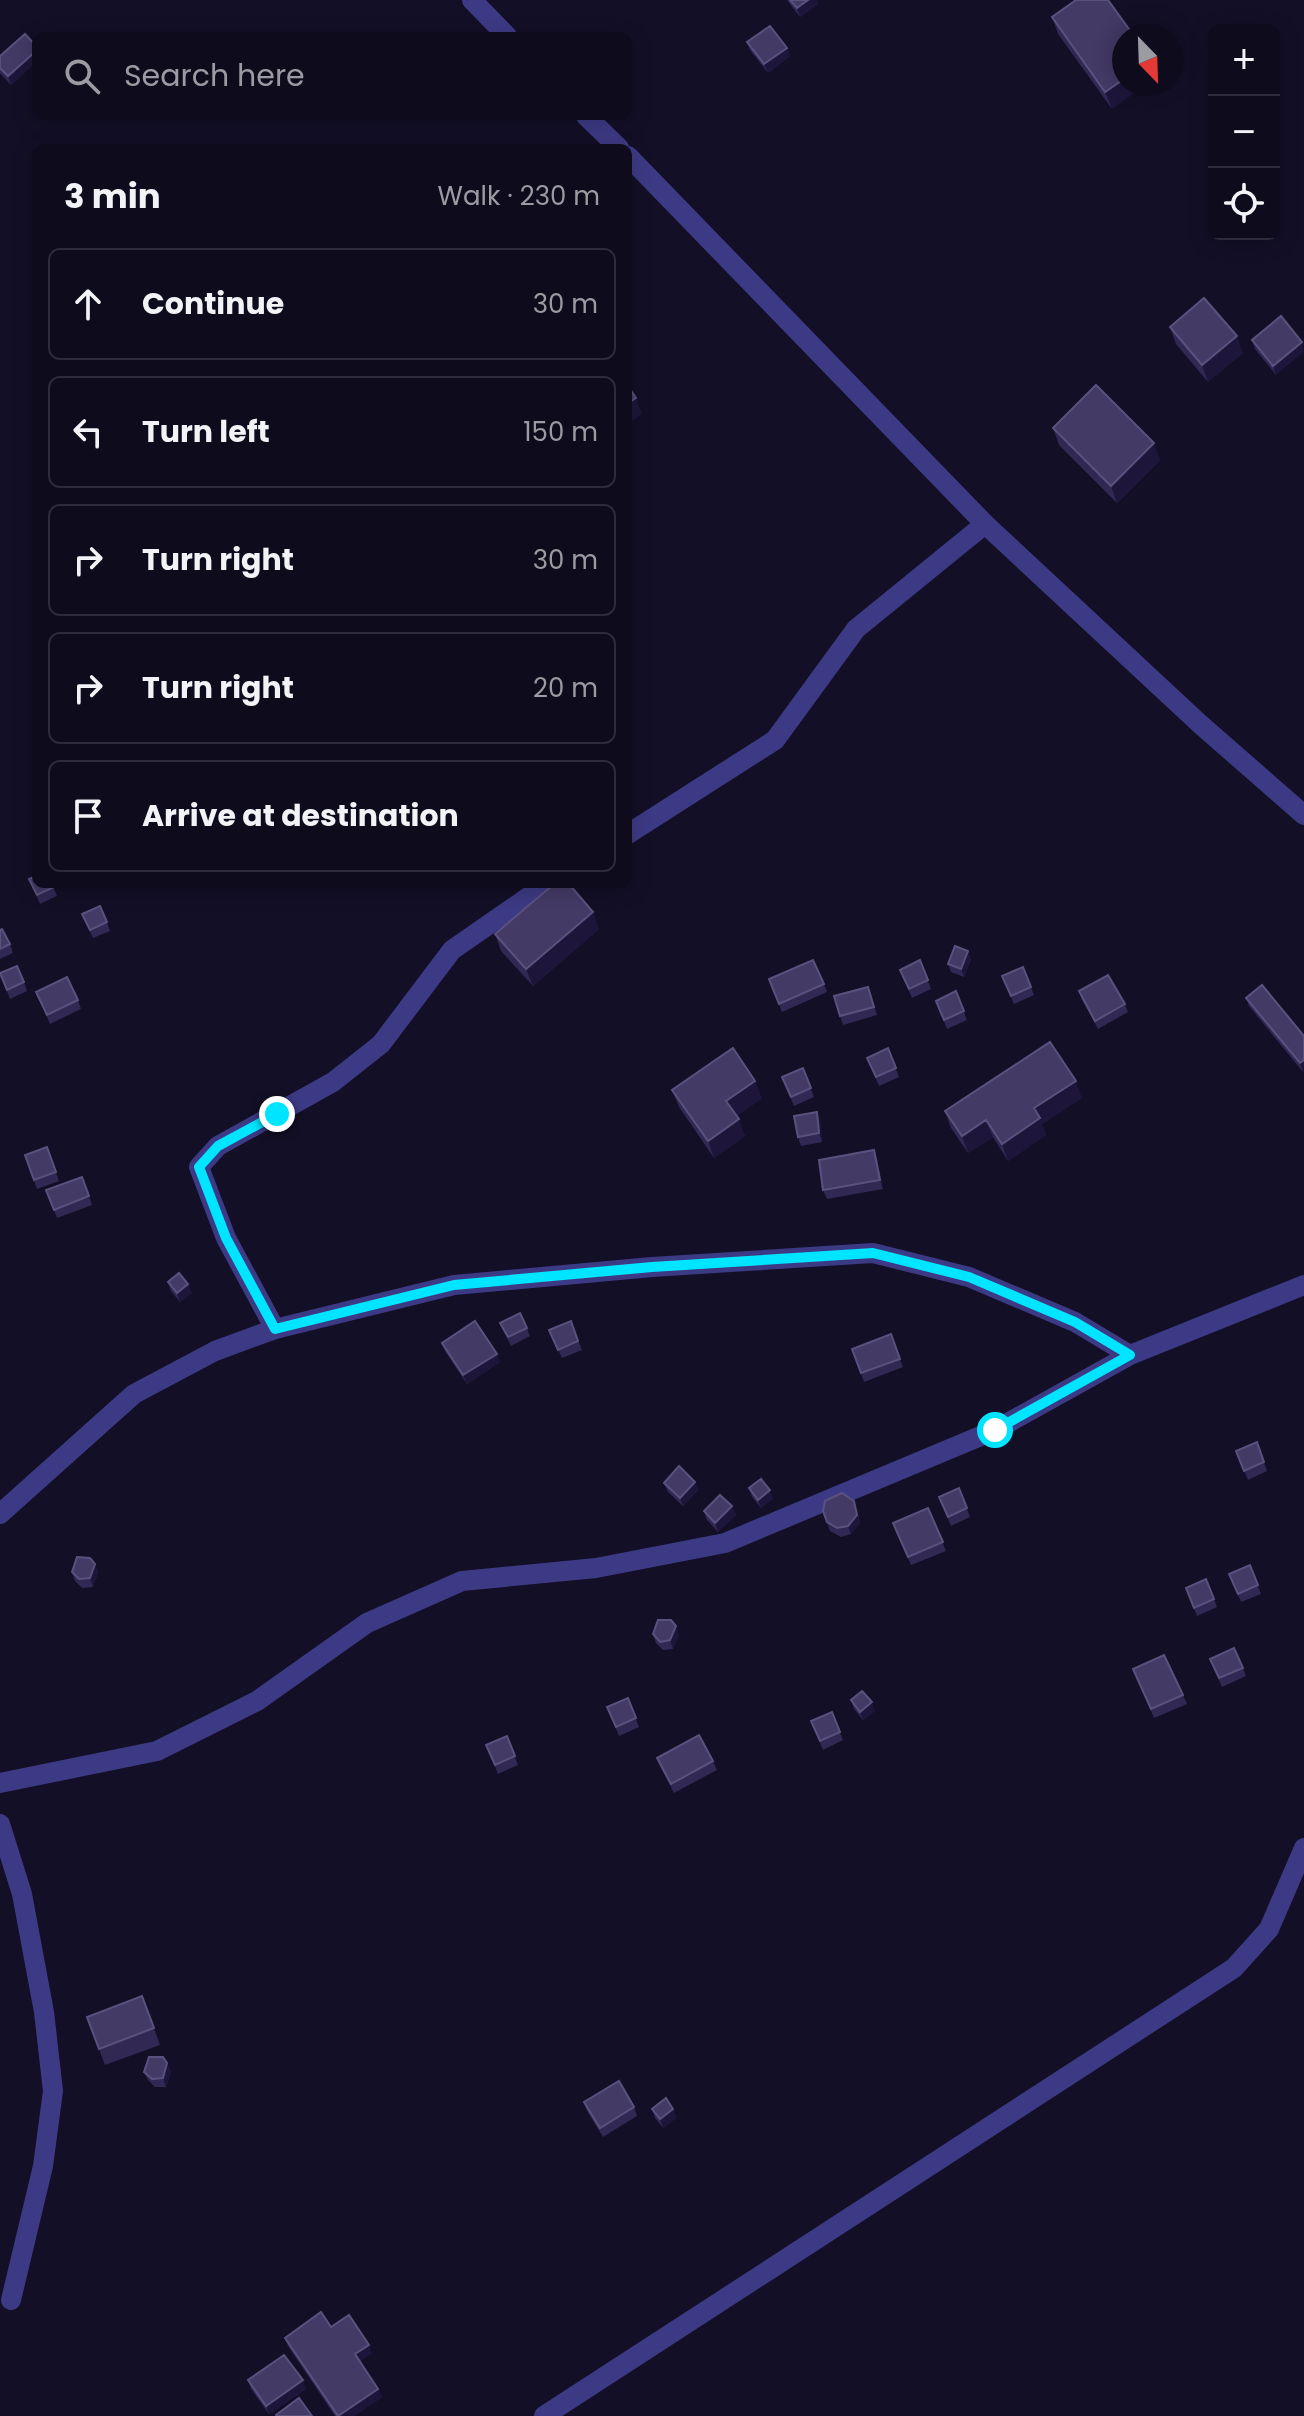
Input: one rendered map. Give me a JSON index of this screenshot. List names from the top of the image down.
{
  "north": "bottom right",
  "page": {
    "map_buttons": ["+", "−"],
    "search": "Search here",
    "heading": ["3 min", "Walk · 230 m"],
    "list": [
      ["Continue", "30 m"],
      ["Turn left", "150 m"],
      ["Turn right", "30 m"],
      ["Turn right", "20 m"],
      "Arrive at destination"
    ]
  }
}
